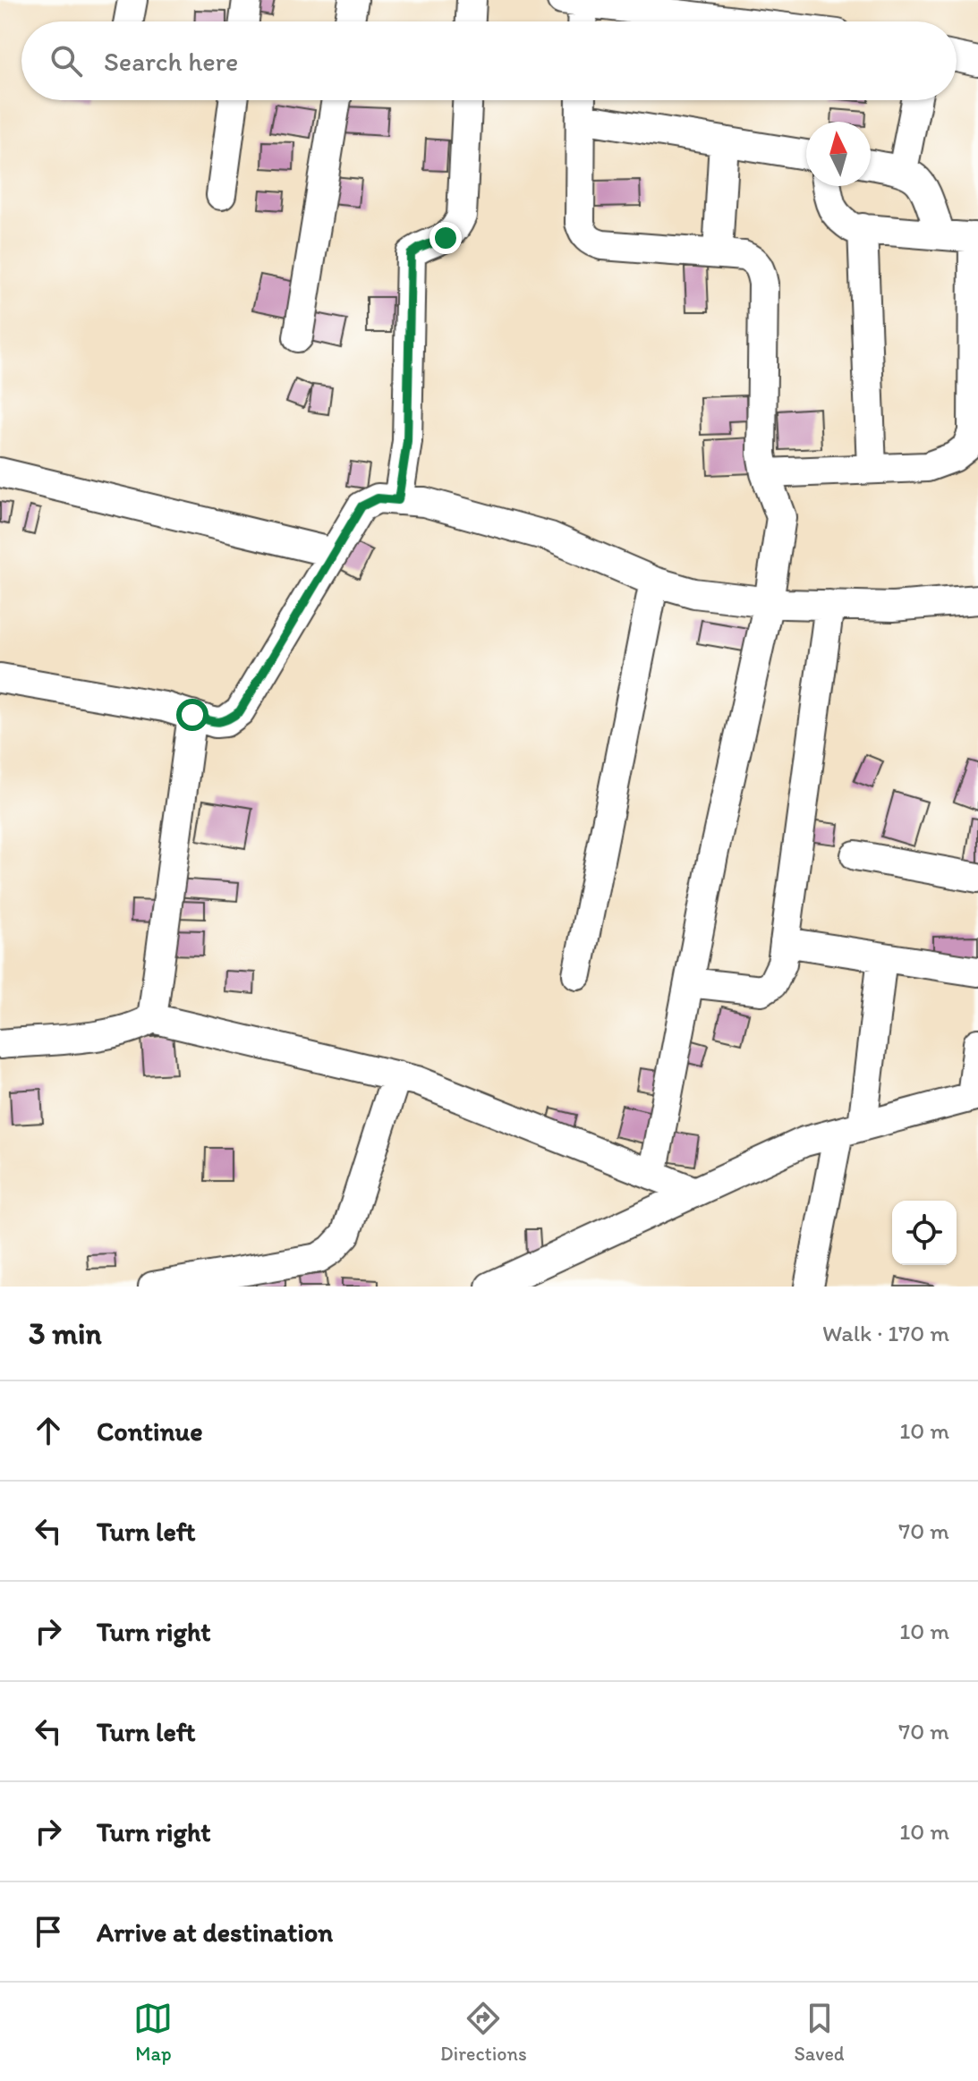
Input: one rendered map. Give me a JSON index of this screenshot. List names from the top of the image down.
{
  "north": "top",
  "page": {
    "search": "Search here",
    "heading": ["3 min", "Walk · 170 m"],
    "list": [
      ["Continue", "10 m"],
      ["Turn left", "70 m"],
      ["Turn right", "10 m"],
      ["Turn left", "70 m"],
      ["Turn right", "10 m"],
      "Arrive at destination"
    ],
    "nav": ["Map", "Directions", "Saved"]
  }
}
